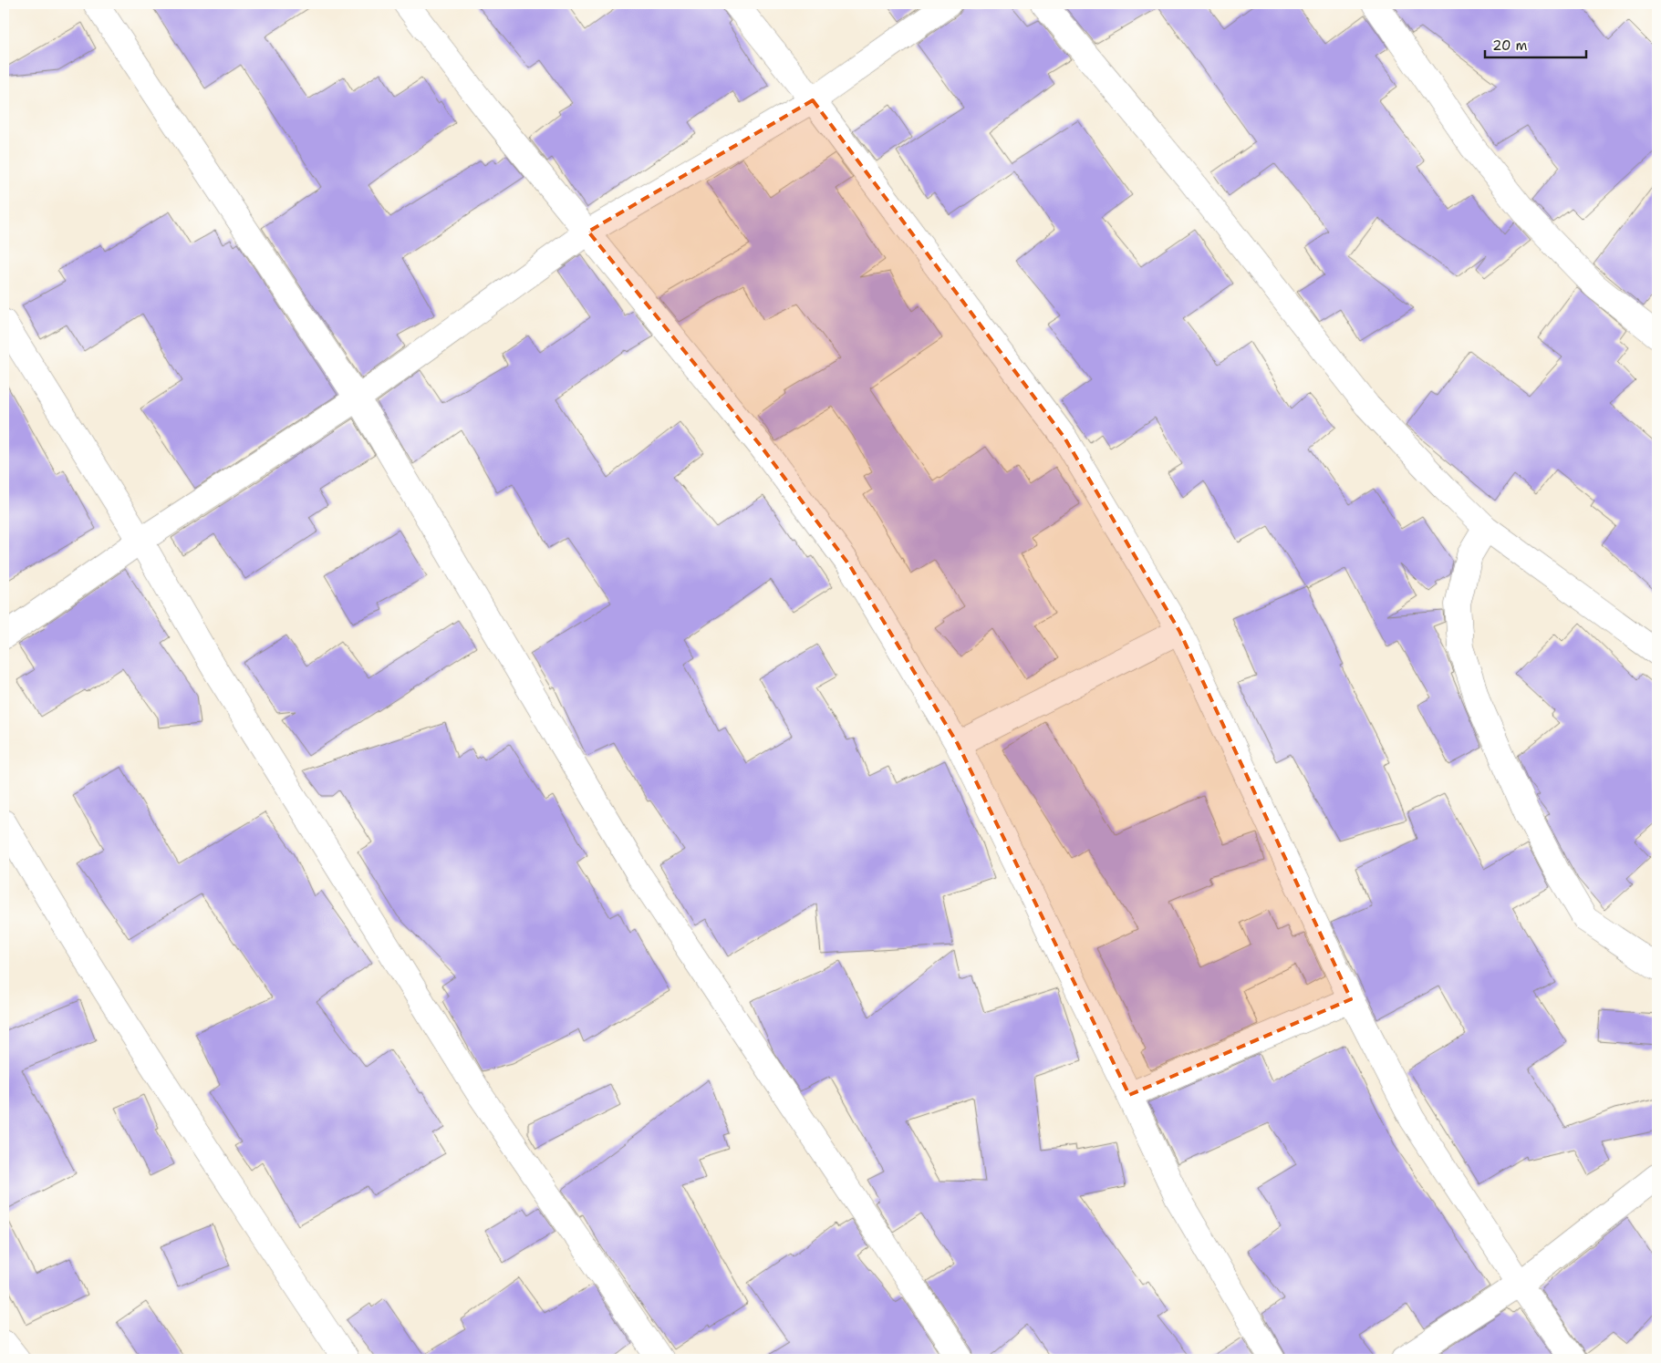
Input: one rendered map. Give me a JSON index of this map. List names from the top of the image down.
{
  "scale_bar": "20 m"
}
